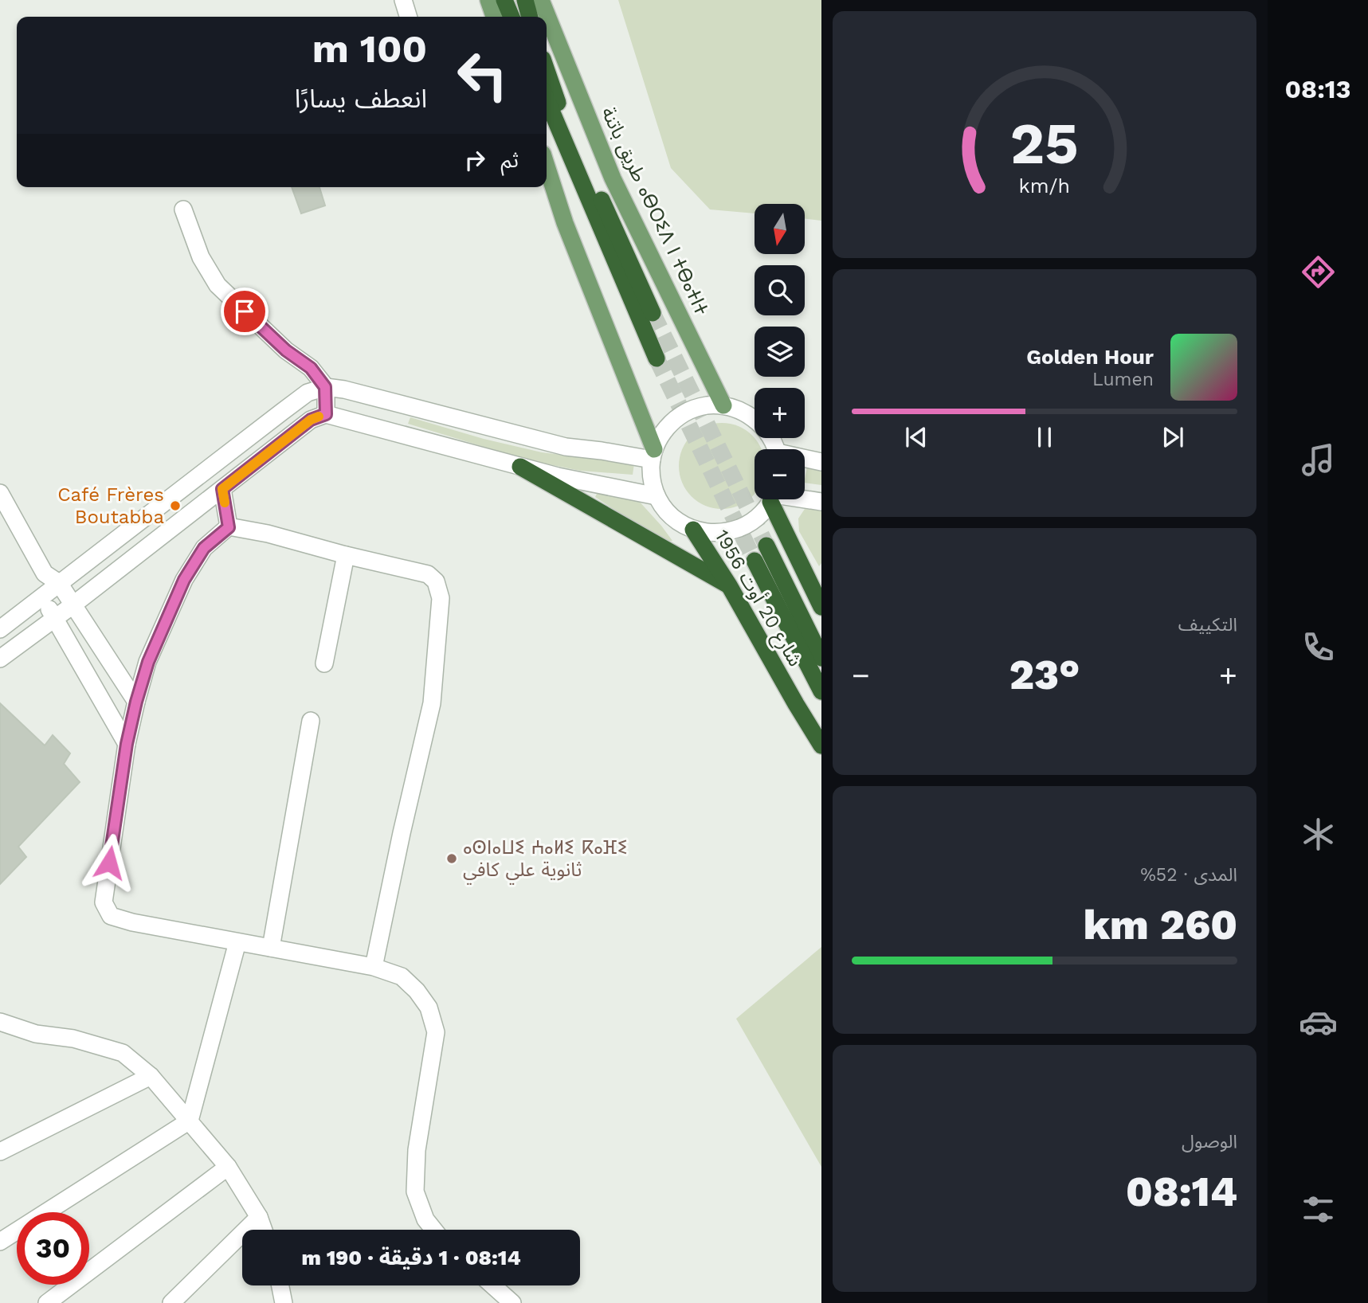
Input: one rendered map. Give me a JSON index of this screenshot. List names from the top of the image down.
{
  "streets": {
    "highway": ["شارع 20 أوت 1956"],
    "main road": ["طريق باتنة ⴰⴱⵔⵉⴷ ⵏ ⵜⴱⴰⵜⵏⵜ"]
  },
  "places": ["Café Frères Boutabba", "ⴰⵙⵏⴰⵡⵉ ⵄⴰⵍⵉ ⴽⴰⴼⵉ ثانوية علي كافي"],
  "north": "bottom",
  "page": {
    "tabs": "08:13",
    "turn": ["100 m", "انعطف يسارًا"],
    "then": "ثم",
    "map_buttons": ["+", "−"],
    "song": ["Golden Hour", "Lumen"],
    "tile": [
      "التكييف",
      ["المدى · 52%", "260 km"],
      ["الوصول", "08:14"]
    ],
    "heat": ["−", "23°", "+"],
    "limit": "30",
    "trip": "08:14 · 1 دقيقة · 190 m",
    "gauge": ["25", "km/h"]
  }
}
